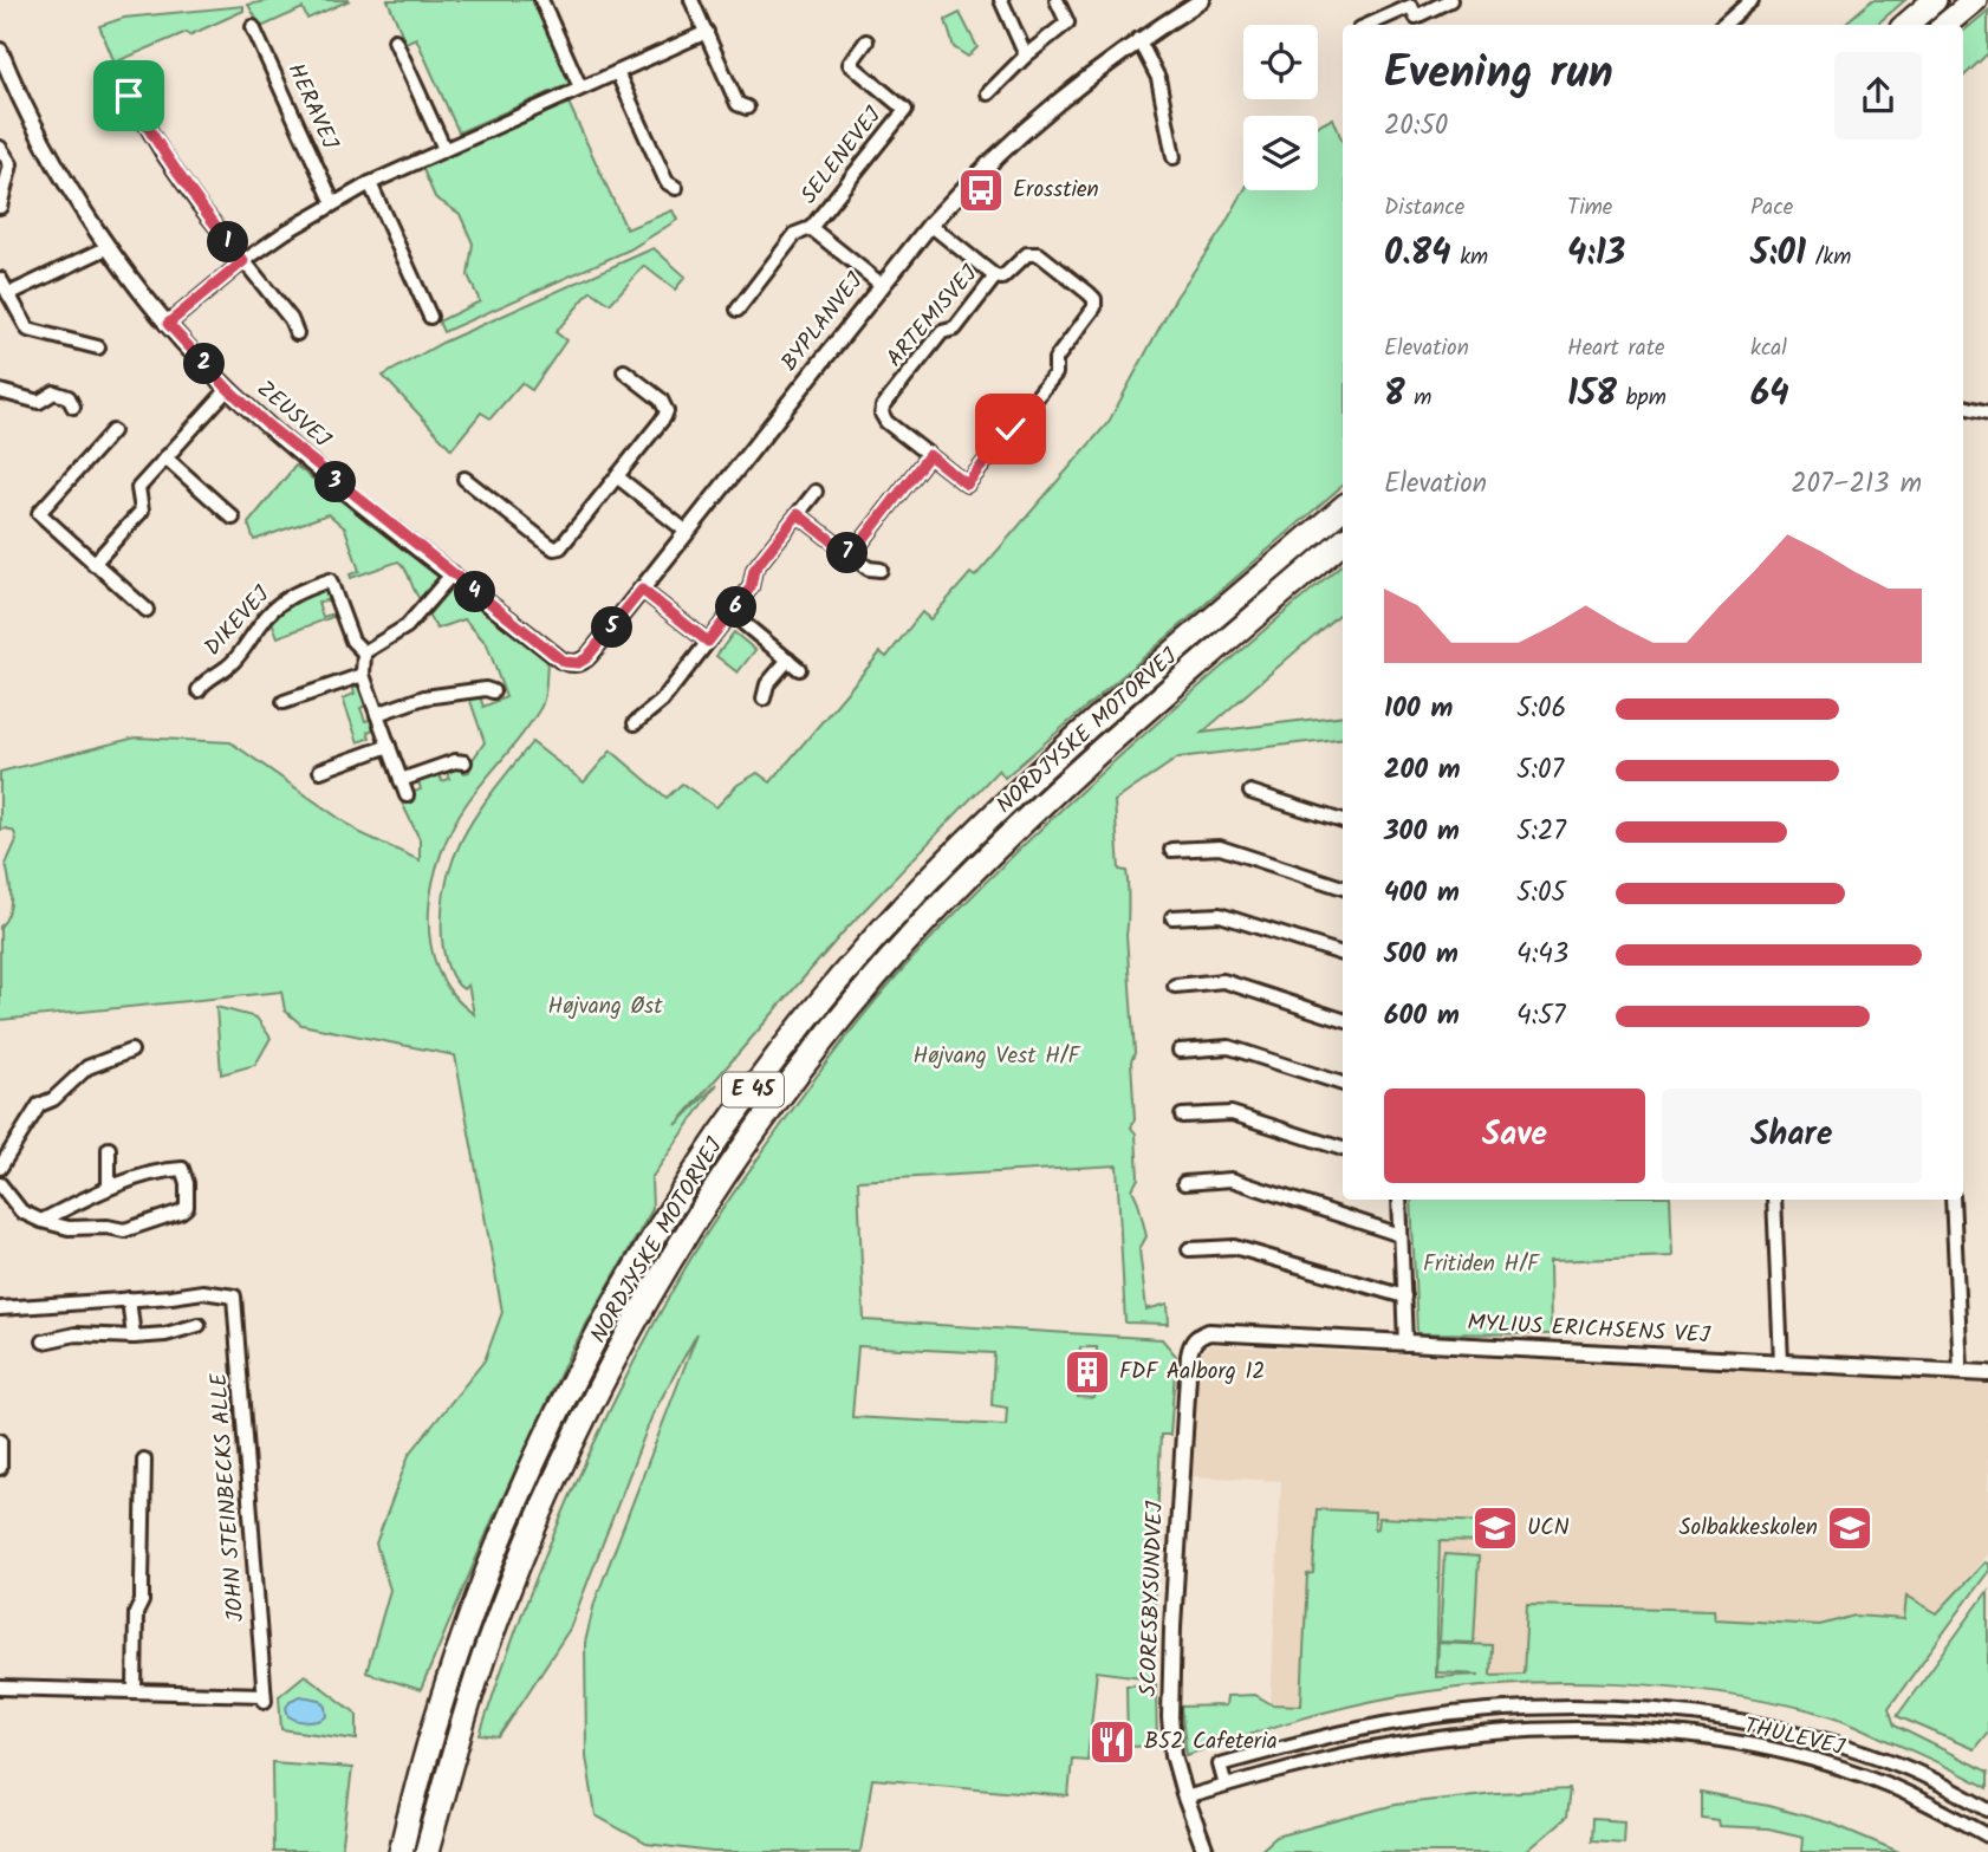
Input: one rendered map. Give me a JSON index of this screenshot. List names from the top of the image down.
{
  "streets": {
    "highway": ["NORDJYSKE MOTORVEJ", "E 45"],
    "street": [
      "HERAVEJ",
      "SELENEVEJ",
      "ARTEMISVEJ",
      "BYPLANVEJ",
      "ZEUSVEJ",
      "DIKEVEJ",
      "MYLIUS ERICHSENS VEJ",
      "JOHN STEINBECKS ALLE",
      "SCORESBYSUNDVEJ",
      "THULEVEJ"
    ]
  },
  "crossings": [
    ["SELENEVEJ", "BYPLANVEJ"],
    ["ARTEMISVEJ", "BYPLANVEJ"],
    ["BYPLANVEJ", "ZEUSVEJ"],
    ["MYLIUS ERICHSENS VEJ", "SCORESBYSUNDVEJ"],
    ["SCORESBYSUNDVEJ", "THULEVEJ"]
  ],
  "parks": ["Højvang Øst", "Højvang Vest H/F", "Fritiden H/F"],
  "places": {
    "bus stop": ["Erosstien"],
    "building": ["FDF Aalborg 12"],
    "school or university": ["UCN", "Solbakkeskolen"],
    "restaurant": ["B52 Cafeteria"]
  },
  "page": {
    "heading": ["Evening run", "20:50"],
    "stats": [
      ["Distance", "0.84 km"],
      ["Time", "4:13"],
      ["Pace", "5:01 /km"],
      ["Elevation", "8 m"],
      ["Heart rate", "158 bpm"],
      ["kcal", "64"]
    ],
    "pins": [
      "1",
      "2",
      "3",
      "7",
      "4",
      "6",
      "5"
    ],
    "chart": ["Elevation", "207–213 m"],
    "list": [
      {
        "name": "100 m",
        "note": "5:06"
      },
      {
        "name": "200 m",
        "note": "5:07"
      },
      {
        "name": "300 m",
        "note": "5:27"
      },
      {
        "name": "400 m",
        "note": "5:05"
      },
      {
        "name": "500 m",
        "note": "4:43"
      },
      {
        "name": "600 m",
        "note": "4:57"
      }
    ],
    "buttons": ["Save", "Share"]
  }
}
